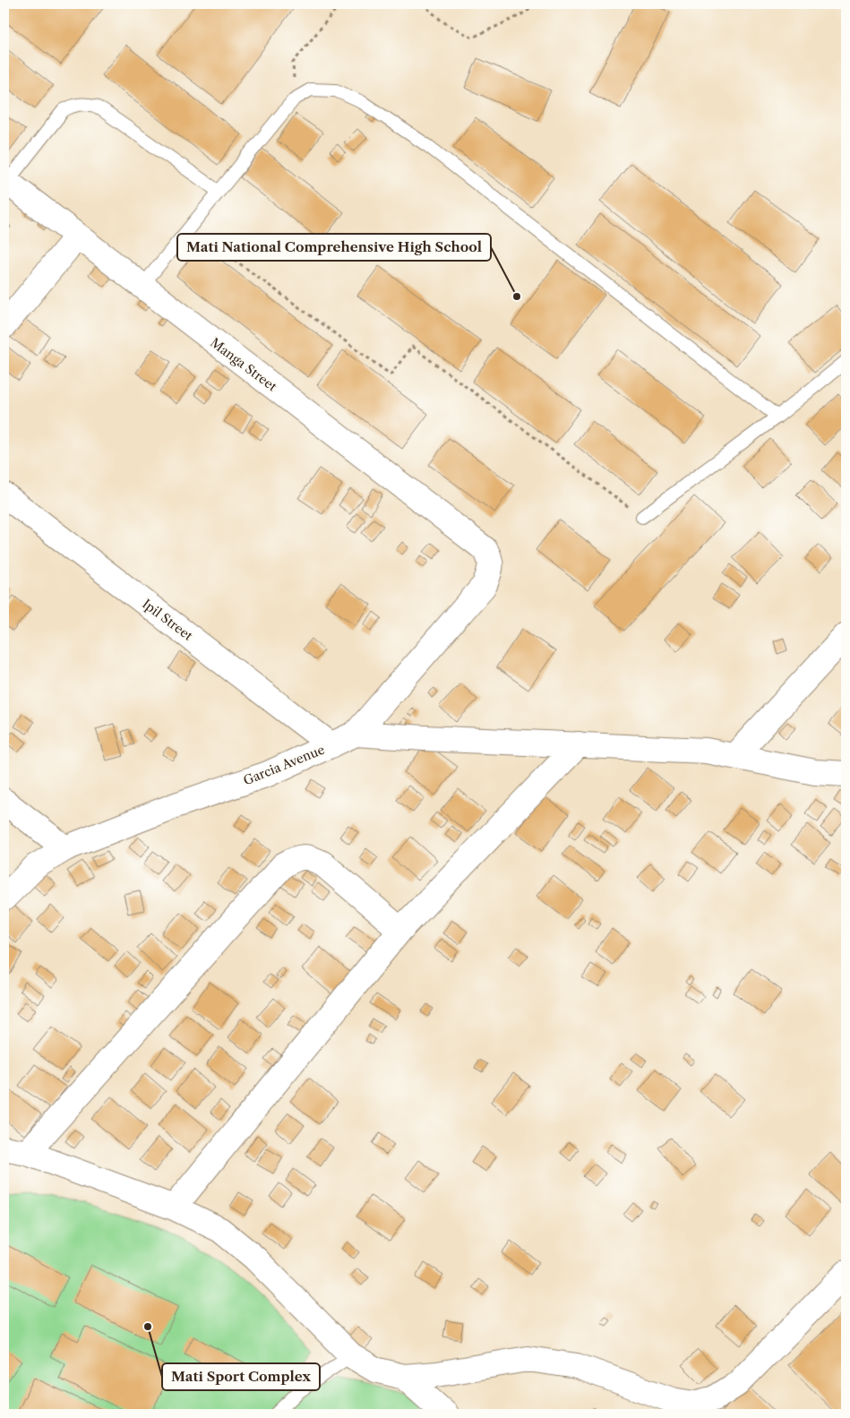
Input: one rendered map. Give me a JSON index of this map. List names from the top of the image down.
{
  "streets": {
    "street": ["Manga Street", "Ipil Street", "Garcia Avenue"]
  },
  "crossings": [
    ["Manga Street", "Garcia Avenue"],
    ["Ipil Street", "Garcia Avenue"]
  ],
  "places": ["Mati National Comprehensive High School", "Mati Sport Complex"]
}
